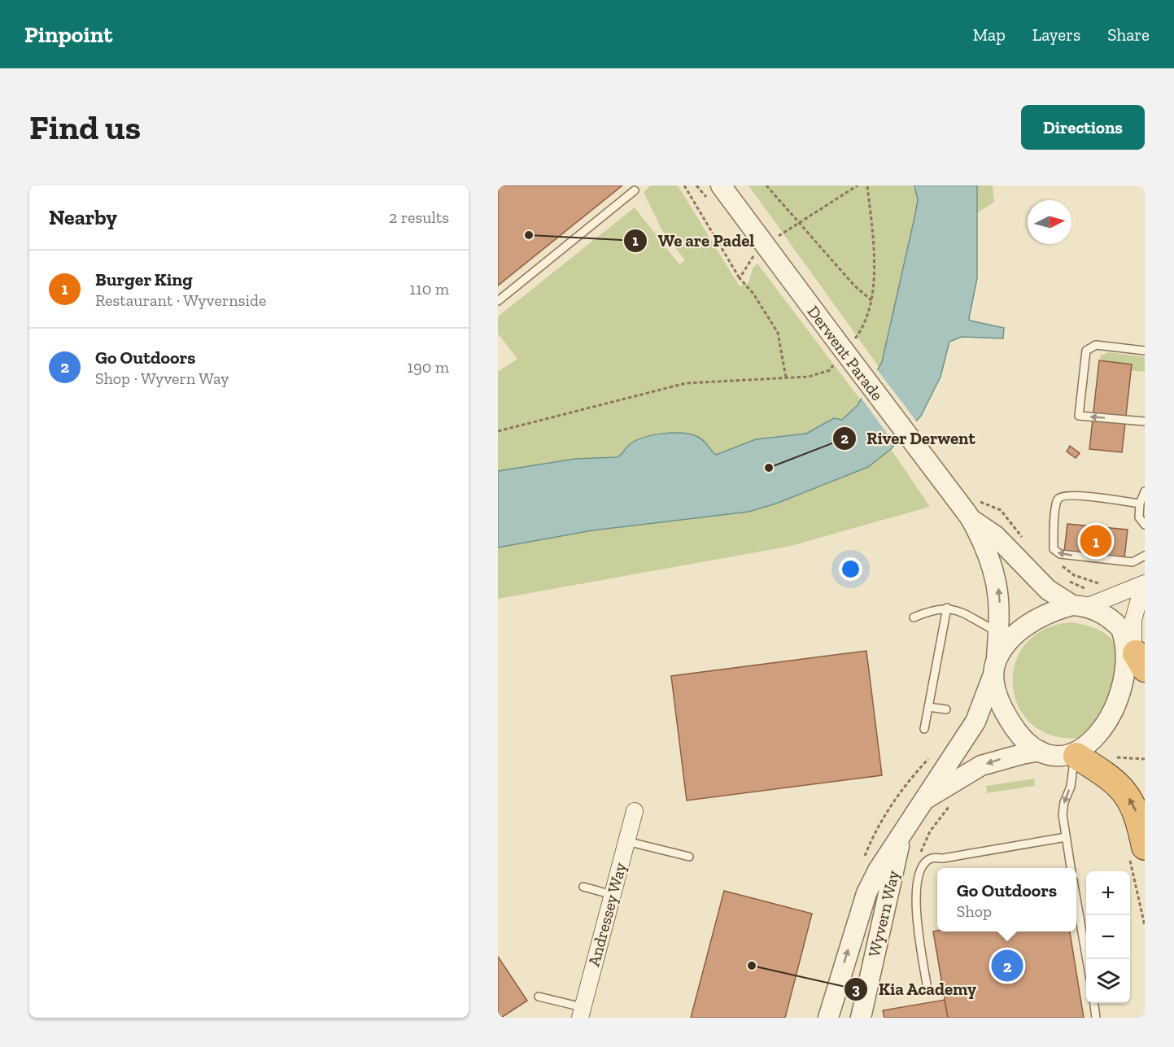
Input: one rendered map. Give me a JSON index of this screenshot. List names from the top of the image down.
{
  "streets": {
    "street": ["Derwent Parade", "Wyvern Way", "Andressey Way"]
  },
  "crossings": [
    ["Derwent Parade", "Wyvern Way"]
  ],
  "places": ["We are Padel", "River Derwent", "Kia Academy"],
  "north": "right",
  "page": {
    "header": "Pinpoint",
    "nav": ["Map", "Layers", "Share"],
    "buttons": "Directions",
    "title": "Find us",
    "heading": ["Nearby", "2 results"],
    "list": [
      {
        "mark": "1",
        "name": "Burger King",
        "note": "Restaurant · Wyvernside",
        "value": "110 m"
      },
      {
        "mark": "2",
        "name": "Go Outdoors",
        "note": "Shop · Wyvern Way",
        "value": "190 m"
      }
    ],
    "pins": ["1", "2"],
    "popup": ["Go Outdoors", "Shop"],
    "map_buttons": ["+", "−"]
  }
}
